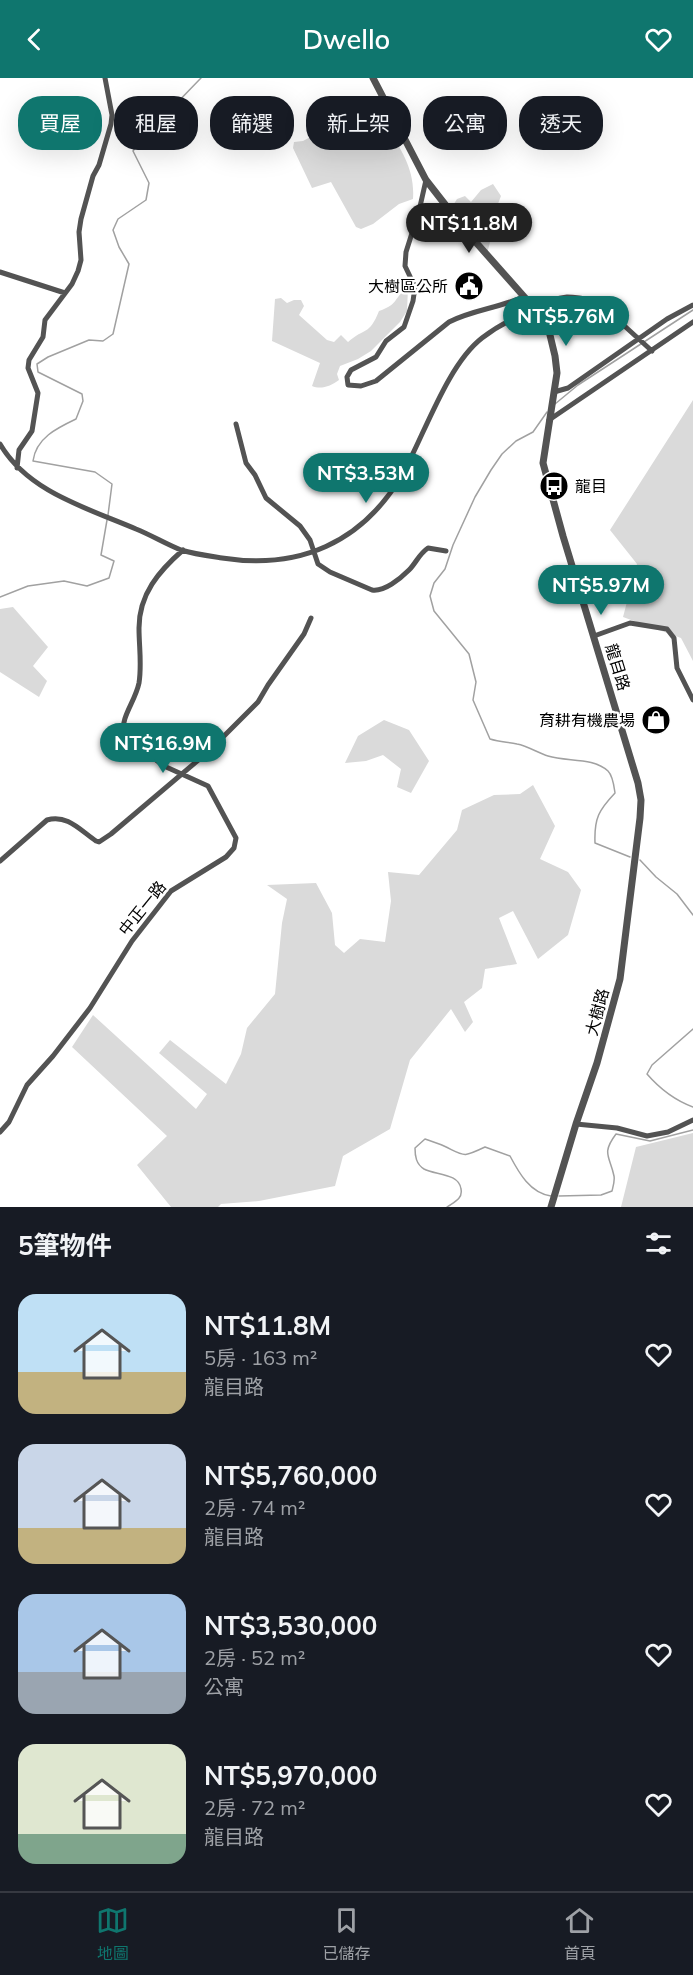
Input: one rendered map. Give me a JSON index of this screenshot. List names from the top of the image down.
{
  "streets": {
    "street": ["龍目路", "中正一路", "大樹路"]
  },
  "crossings": [
    ["龍目路", "大樹路"]
  ],
  "places": {
    "public building": ["大樹區公所"],
    "bus stop": ["龍目"],
    "shop": ["育耕有機農場"]
  },
  "page": {
    "header": "Dwello",
    "chip": [
      "買屋",
      "租屋",
      "篩選",
      "新上架",
      "公寓",
      "透天"
    ],
    "price": [
      "NT$11.8M",
      "NT$5.76M",
      "NT$3.53M",
      "NT$5.97M",
      "NT$16.9M"
    ],
    "heading": "5筆物件",
    "list": [
      {
        "name": "NT$11.8M",
        "note": "5房 · 163 m² · 龍目路"
      },
      {
        "name": "NT$5,760,000",
        "note": "2房 · 74 m² · 龍目路"
      },
      {
        "name": "NT$3,530,000",
        "note": "2房 · 52 m² · 公寓"
      },
      {
        "name": "NT$5,970,000",
        "note": "2房 · 72 m² · 龍目路"
      }
    ],
    "tabs": ["地圖", "已儲存", "首頁"]
  }
}
